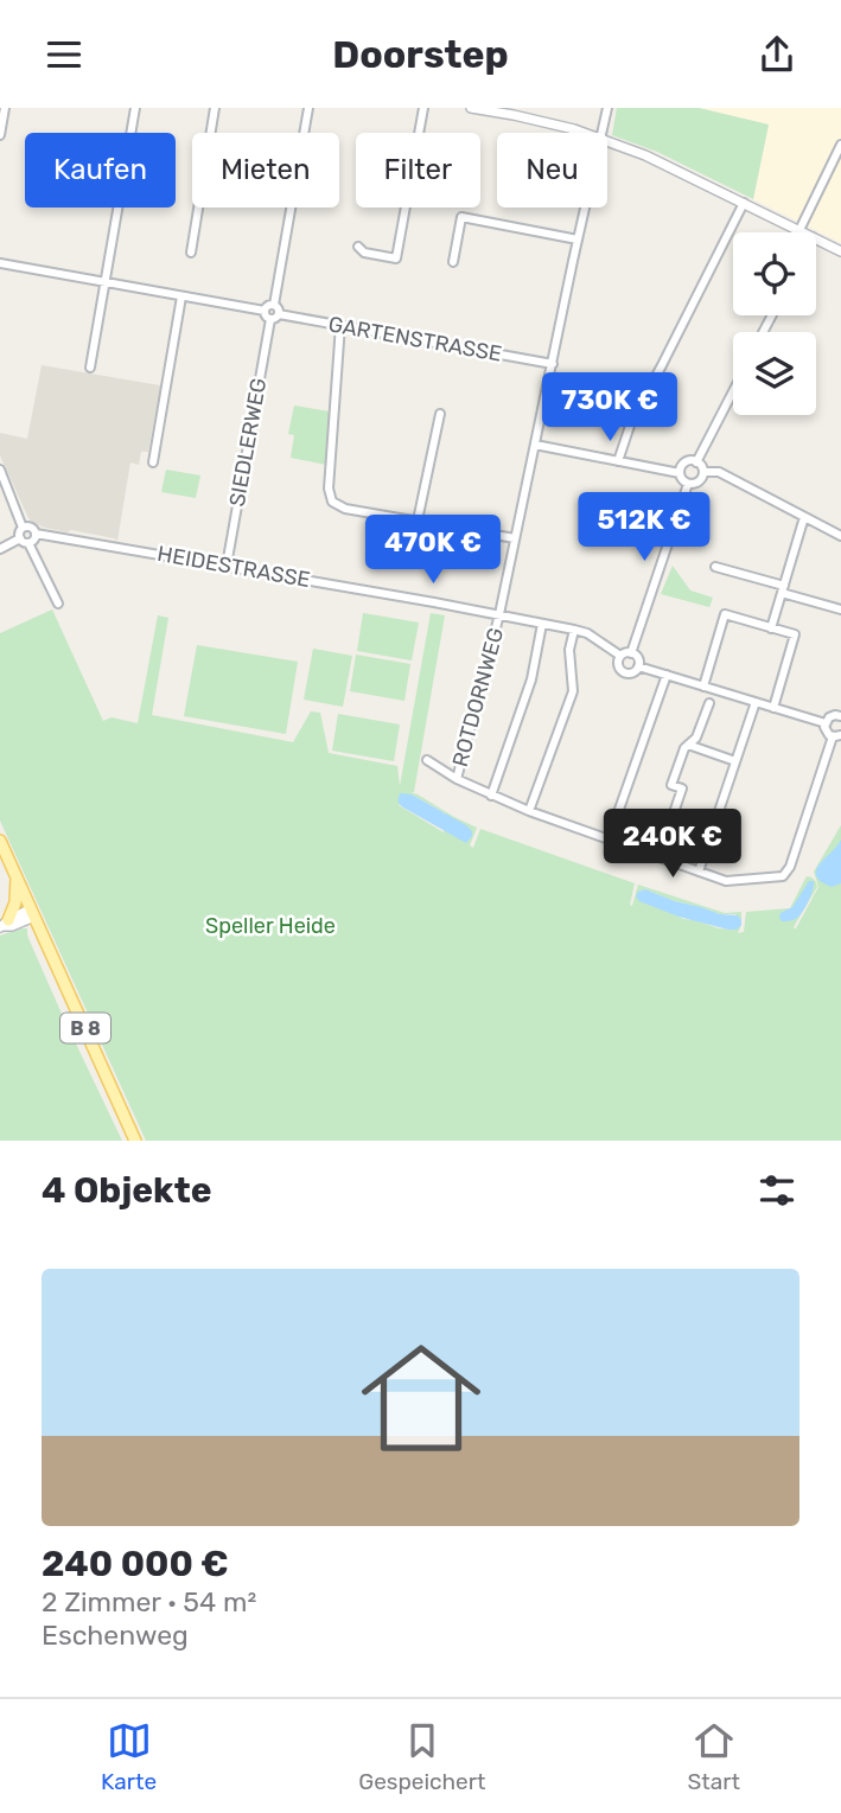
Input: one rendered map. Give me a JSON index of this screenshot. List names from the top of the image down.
{
  "streets": {
    "main road": ["B 8"],
    "street": [
      "GARTENSTRASSE",
      "SIEDLERWEG",
      "HEIDESTRASSE",
      "ROTDORNWEG"
    ]
  },
  "crossings": [
    ["GARTENSTRASSE", "SIEDLERWEG"],
    ["GARTENSTRASSE", "ROTDORNWEG"],
    ["SIEDLERWEG", "HEIDESTRASSE"],
    ["HEIDESTRASSE", "ROTDORNWEG"]
  ],
  "parks": ["Speller Heide"],
  "page": {
    "header": "Doorstep",
    "chip": [
      "Kaufen",
      "Mieten",
      "Filter",
      "Neu"
    ],
    "price": [
      "730K €",
      "512K €",
      "470K €",
      "240K €"
    ],
    "heading": "4 Objekte",
    "list": [
      {
        "name": "240 000 €",
        "note": "2 Zimmer · 54 m² · Eschenweg"
      }
    ],
    "tabs": ["Karte", "Gespeichert", "Start"]
  }
}
